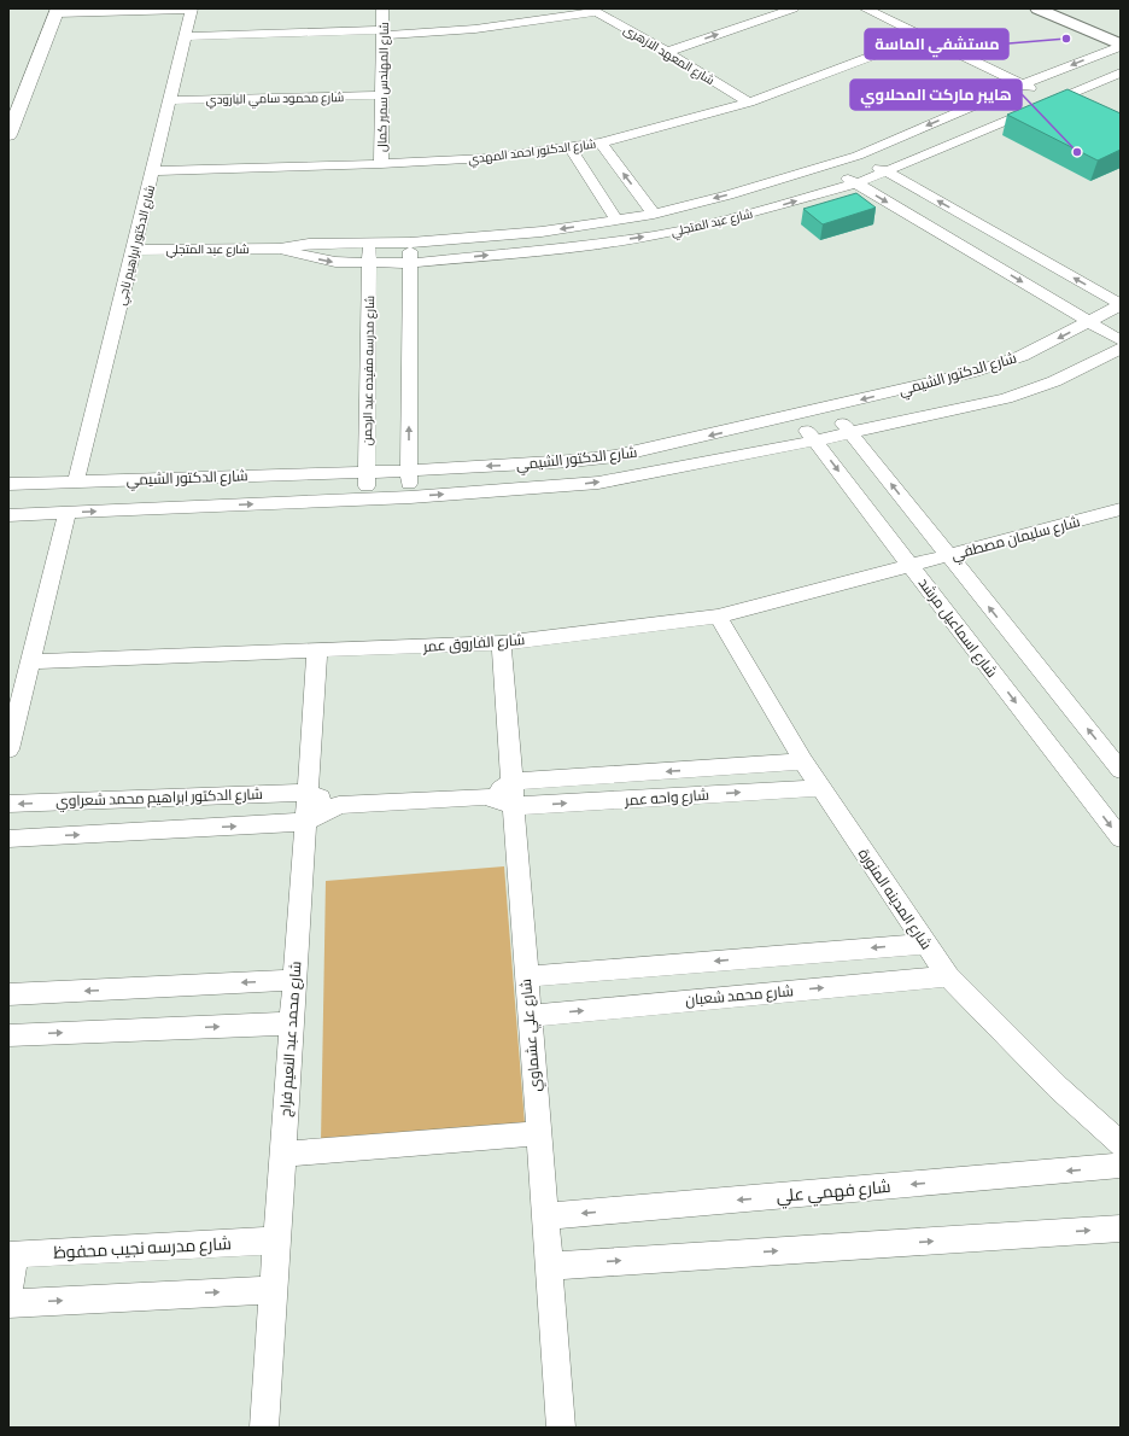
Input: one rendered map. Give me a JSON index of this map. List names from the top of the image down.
{
  "streets": {
    "street": [
      "شارع المعهد الازهرى",
      "شارع المهندس سمير كمال",
      "شارع محمود سامي البارودي",
      "شارع الدكتور احمد المهدي",
      "شارع عبد المتجلي",
      "شارع الدكتور ابراهيم ناجي",
      "شارع مدرسه مفيده عبد الرحمن",
      "شارع الدكتور الشيمي",
      "شارع سليمان مصطفي",
      "شارع اسماعيل مرشد",
      "شارع الفاروق عمر",
      "شارع الدكتور ابراهيم محمد شعراوي",
      "شارع واحه عمر",
      "شارع المدينه المنورة",
      "شارع محمد شعبان",
      "شارع علي عشماوي",
      "شارع محمد عبد النعيم فراج",
      "شارع فهمي علي",
      "شارع مدرسه نجيب محفوظ"
    ]
  },
  "crossings": [
    ["شارع المعهد الازهرى", "شارع الدكتور احمد المهدي"],
    ["شارع المهندس سمير كمال", "شارع محمود سامي البارودي"],
    ["شارع المهندس سمير كمال", "شارع الدكتور احمد المهدي"],
    ["شارع محمود سامي البارودي", "شارع الدكتور ابراهيم ناجي"],
    ["شارع الدكتور احمد المهدي", "شارع الدكتور ابراهيم ناجي"],
    ["شارع عبد المتجلي", "شارع الدكتور ابراهيم ناجي"],
    ["شارع عبد المتجلي", "شارع مدرسه مفيده عبد الرحمن"],
    ["شارع الدكتور ابراهيم ناجي", "شارع الدكتور الشيمي"],
    ["شارع مدرسه مفيده عبد الرحمن", "شارع الدكتور الشيمي"],
    ["شارع الدكتور الشيمي", "شارع اسماعيل مرشد"],
    ["شارع سليمان مصطفي", "شارع اسماعيل مرشد"],
    ["شارع سليمان مصطفي", "شارع الفاروق عمر"],
    ["شارع اسماعيل مرشد", "شارع الفاروق عمر"],
    ["شارع الفاروق عمر", "شارع المدينه المنورة"],
    ["شارع الفاروق عمر", "شارع علي عشماوي"],
    ["شارع الفاروق عمر", "شارع محمد عبد النعيم فراج"],
    ["شارع الدكتور ابراهيم محمد شعراوي", "شارع محمد عبد النعيم فراج"],
    ["شارع واحه عمر", "شارع المدينه المنورة"],
    ["شارع واحه عمر", "شارع علي عشماوي"],
    ["شارع المدينه المنورة", "شارع محمد شعبان"],
    ["شارع محمد شعبان", "شارع علي عشماوي"],
    ["شارع علي عشماوي", "شارع فهمي علي"],
    ["شارع محمد عبد النعيم فراج", "شارع مدرسه نجيب محفوظ"]
  ],
  "places": ["مستشفي الماسة", "هايبر ماركت المحلاوي"]
}
